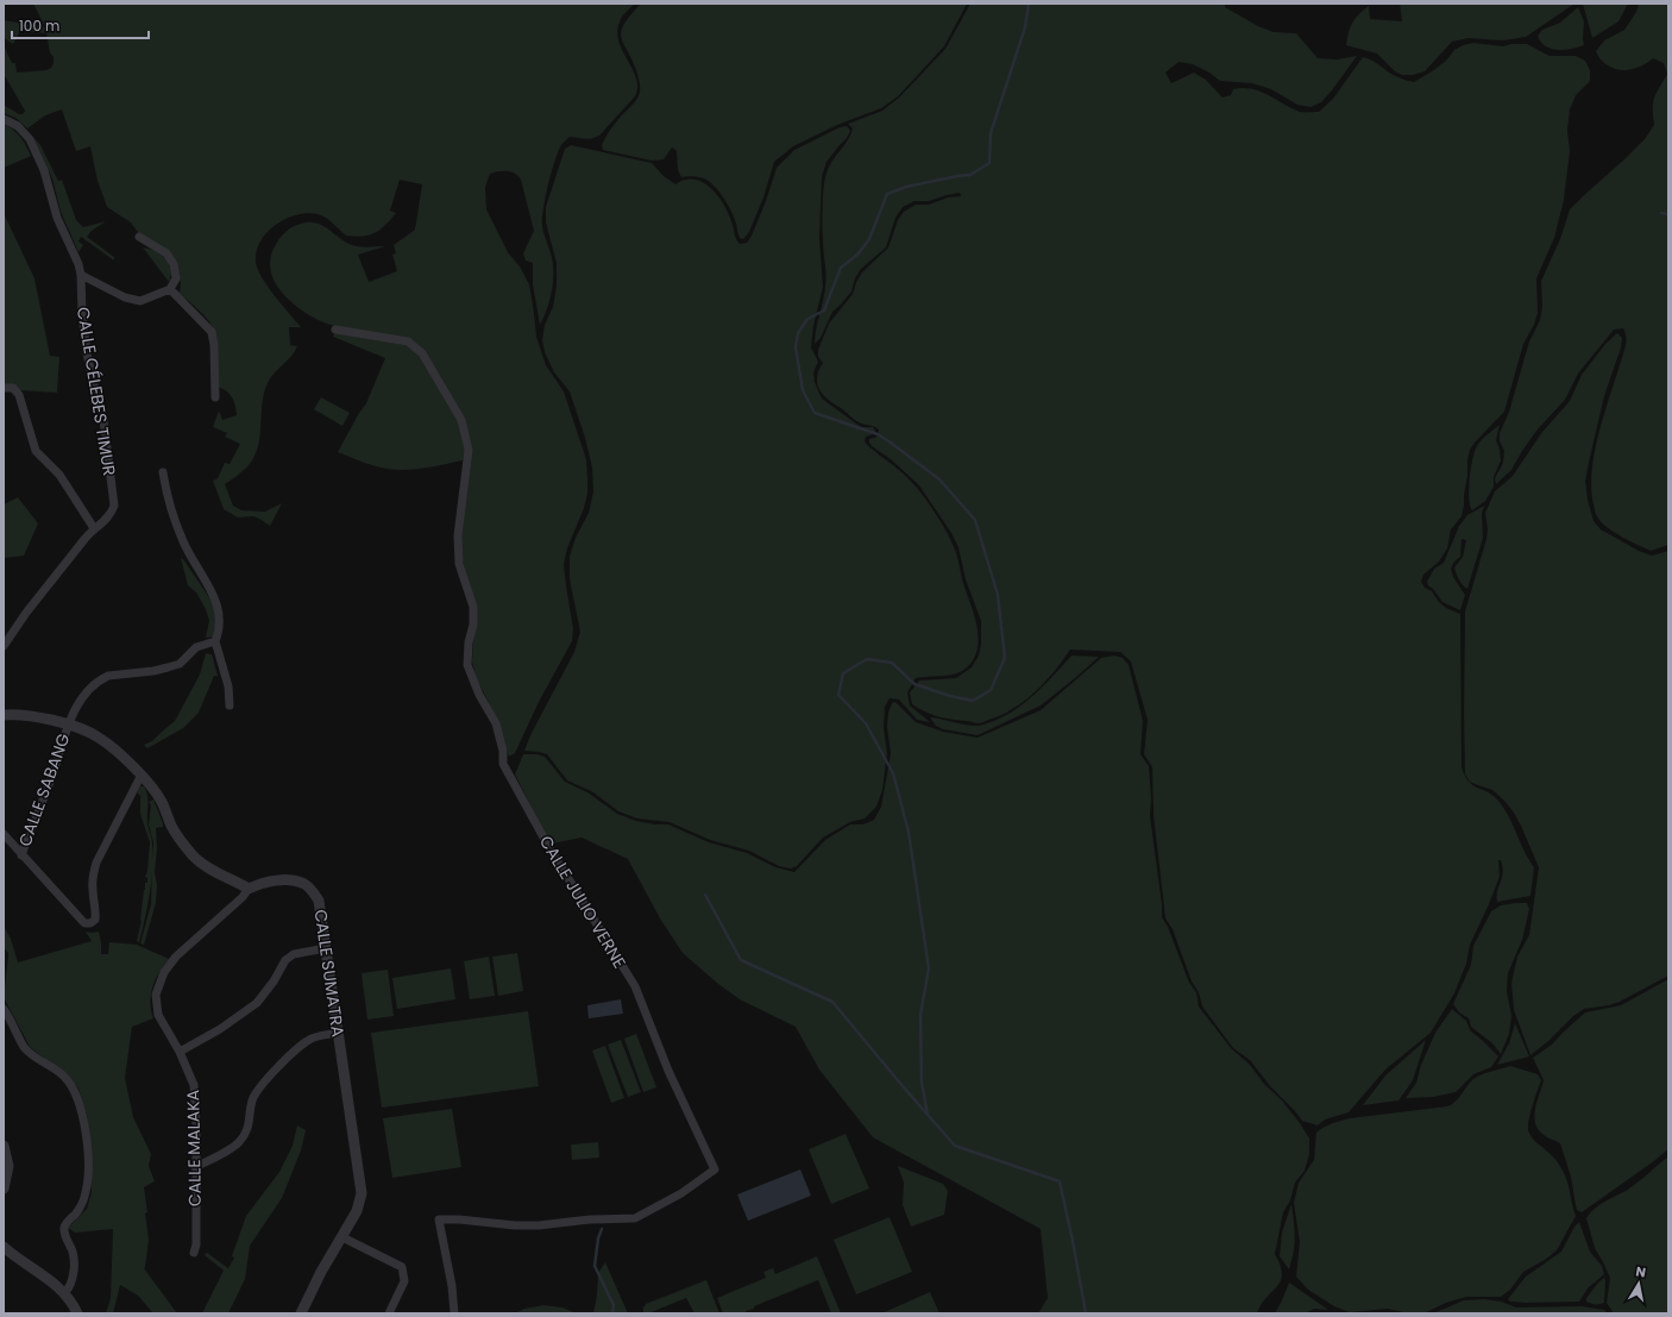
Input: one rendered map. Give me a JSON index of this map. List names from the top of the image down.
{
  "streets": {
    "street": [
      "CALLE CÉLEBES TIMUR",
      "CALLE SABANG",
      "CALLE JULIO VERNE",
      "CALLE SUMATRA",
      "CALLE MALAKA"
    ]
  },
  "crossings": [
    ["CALLE SUMATRA", "CALLE MALAKA"]
  ],
  "scale_bar": "100 m",
  "north": "top"
}
